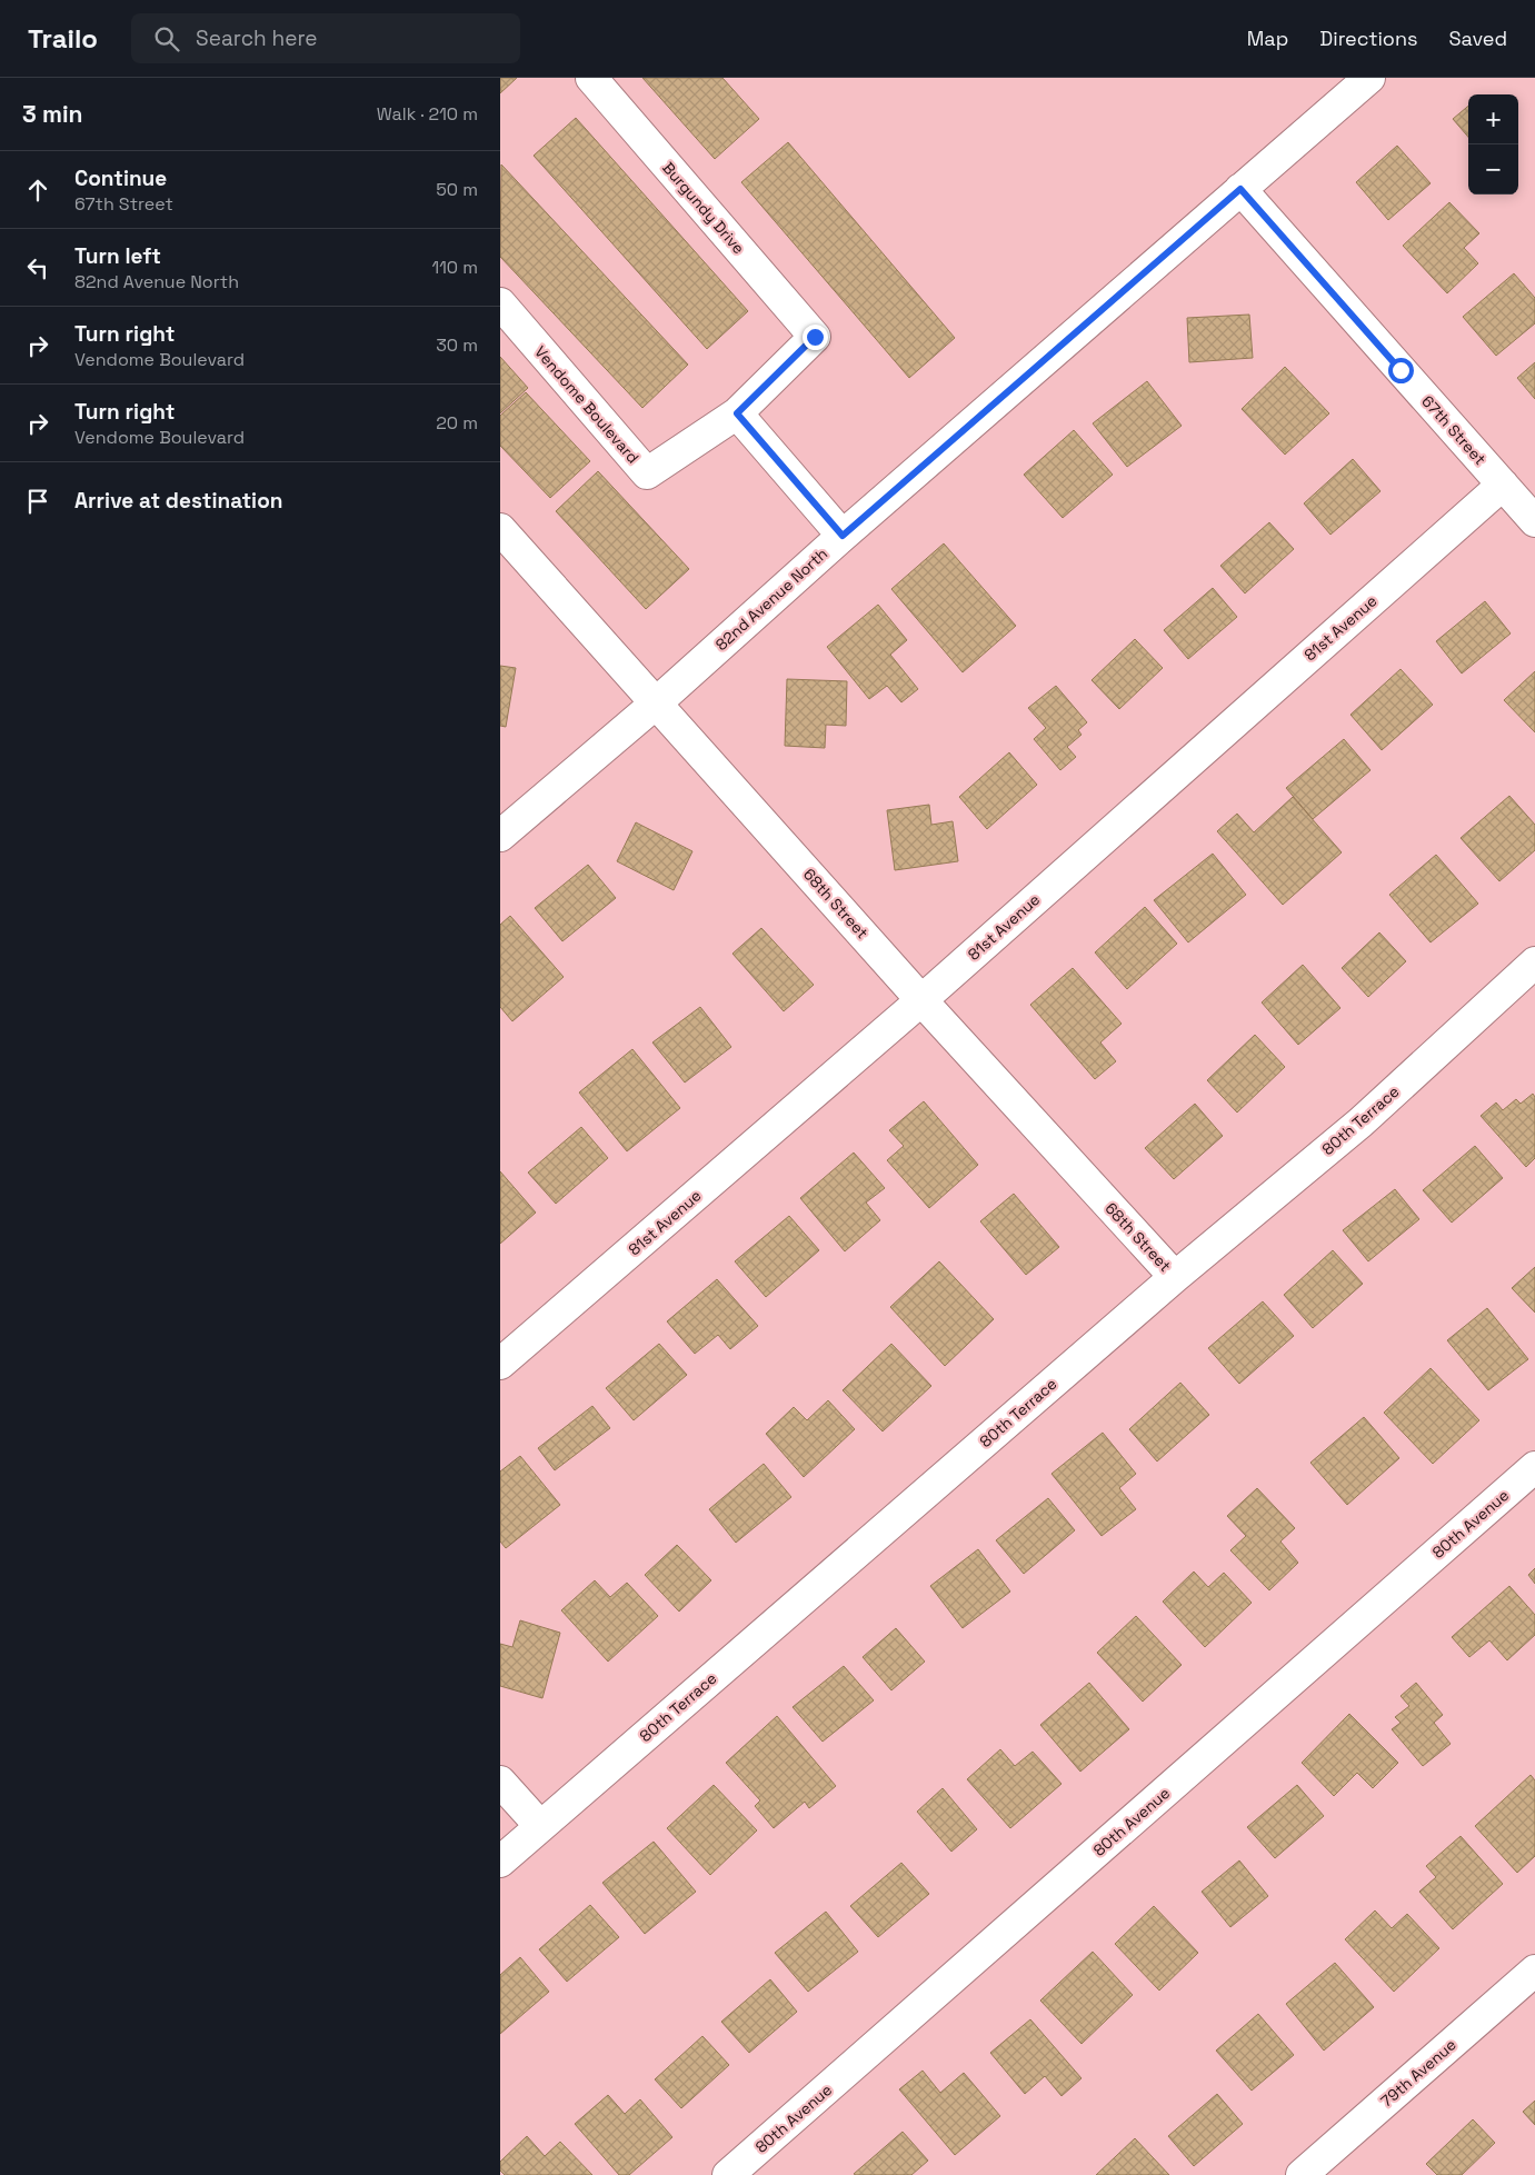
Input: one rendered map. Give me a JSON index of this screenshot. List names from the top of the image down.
{
  "streets": {
    "street": [
      "Burgundy Drive",
      "Vendome Boulevard",
      "67th Street",
      "82nd Avenue North",
      "81st Avenue",
      "68th Street",
      "80th Terrace",
      "80th Avenue",
      "79th Avenue"
    ]
  },
  "crossings": [
    ["Burgundy Drive", "Vendome Boulevard"],
    ["67th Street", "82nd Avenue North"],
    ["67th Street", "81st Avenue"],
    ["82nd Avenue North", "68th Street"],
    ["81st Avenue", "68th Street"],
    ["68th Street", "80th Terrace"]
  ],
  "page": {
    "header": "Trailo",
    "search": "Search here",
    "nav": ["Map", "Directions", "Saved"],
    "heading": ["3 min", "Walk · 210 m"],
    "map_buttons": ["+", "−"],
    "list": [
      ["Continue", "67th Street", "50 m"],
      ["Turn left", "82nd Avenue North", "110 m"],
      ["Turn right", "Vendome Boulevard", "30 m"],
      ["Turn right", "Vendome Boulevard", "20 m"],
      "Arrive at destination"
    ]
  }
}
